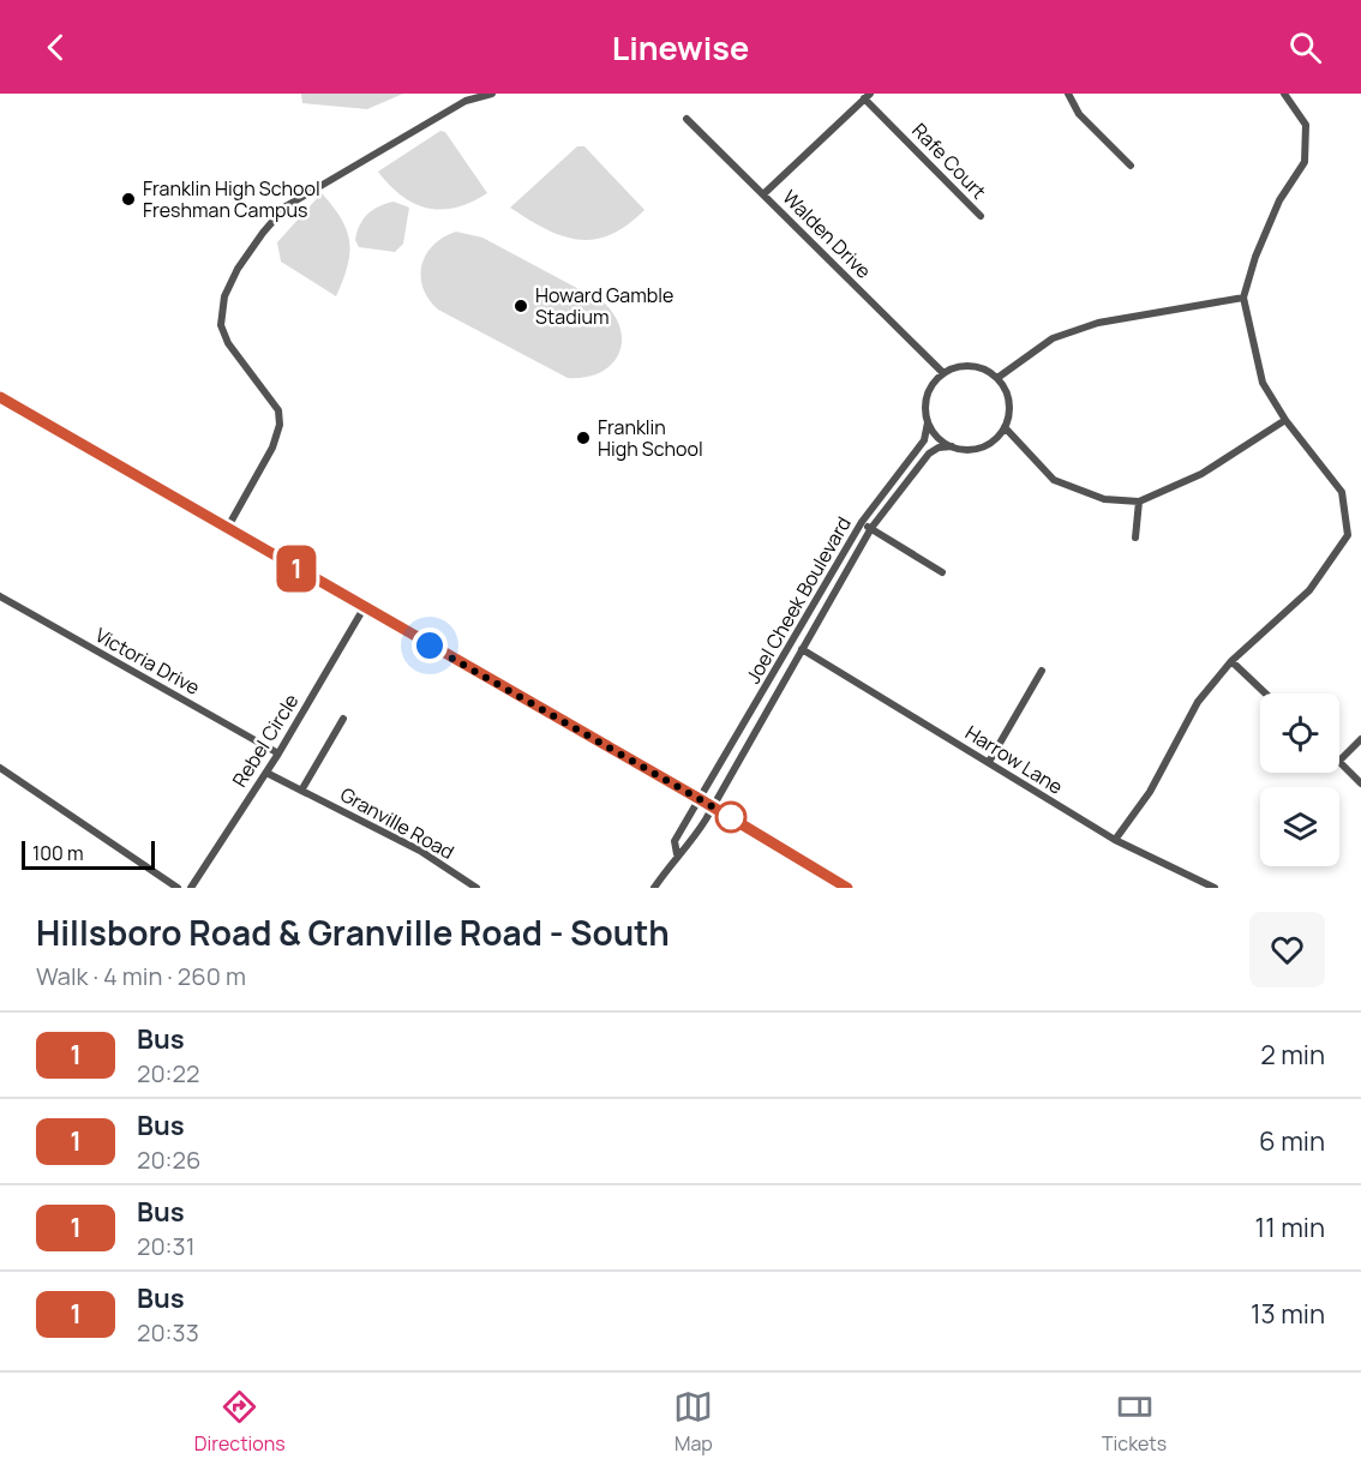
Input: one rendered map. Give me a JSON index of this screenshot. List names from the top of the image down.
{
  "streets": {
    "street": [
      "Rafe Court",
      "Walden Drive",
      "Joel Cheek Boulevard",
      "Victoria Drive",
      "Rebel Circle",
      "Harrow Lane",
      "Granville Road"
    ]
  },
  "crossings": [
    ["Walden Drive", "Joel Cheek Boulevard"],
    ["Joel Cheek Boulevard", "Harrow Lane"],
    ["Victoria Drive", "Rebel Circle"],
    ["Rebel Circle", "Granville Road"]
  ],
  "places": ["Franklin High School Freshman Campus", "Howard Gamble Stadium", "Franklin High School"],
  "lines": ["bus line 1"],
  "scale_bar": "100 m",
  "page": {
    "header": "Linewise",
    "on_map": "1",
    "scale": "100 m",
    "heading": ["Hillsboro Road & Granville Road - South", "Walk · 4 min · 260 m"],
    "list": [
      {
        "mark": "1",
        "name": "Bus",
        "note": "20:22",
        "value": "2 min"
      },
      {
        "mark": "1",
        "name": "Bus",
        "note": "20:26",
        "value": "6 min"
      },
      {
        "mark": "1",
        "name": "Bus",
        "note": "20:31",
        "value": "11 min"
      },
      {
        "mark": "1",
        "name": "Bus",
        "note": "20:33",
        "value": "13 min"
      }
    ],
    "tabs": ["Directions", "Map", "Tickets"]
  }
}
